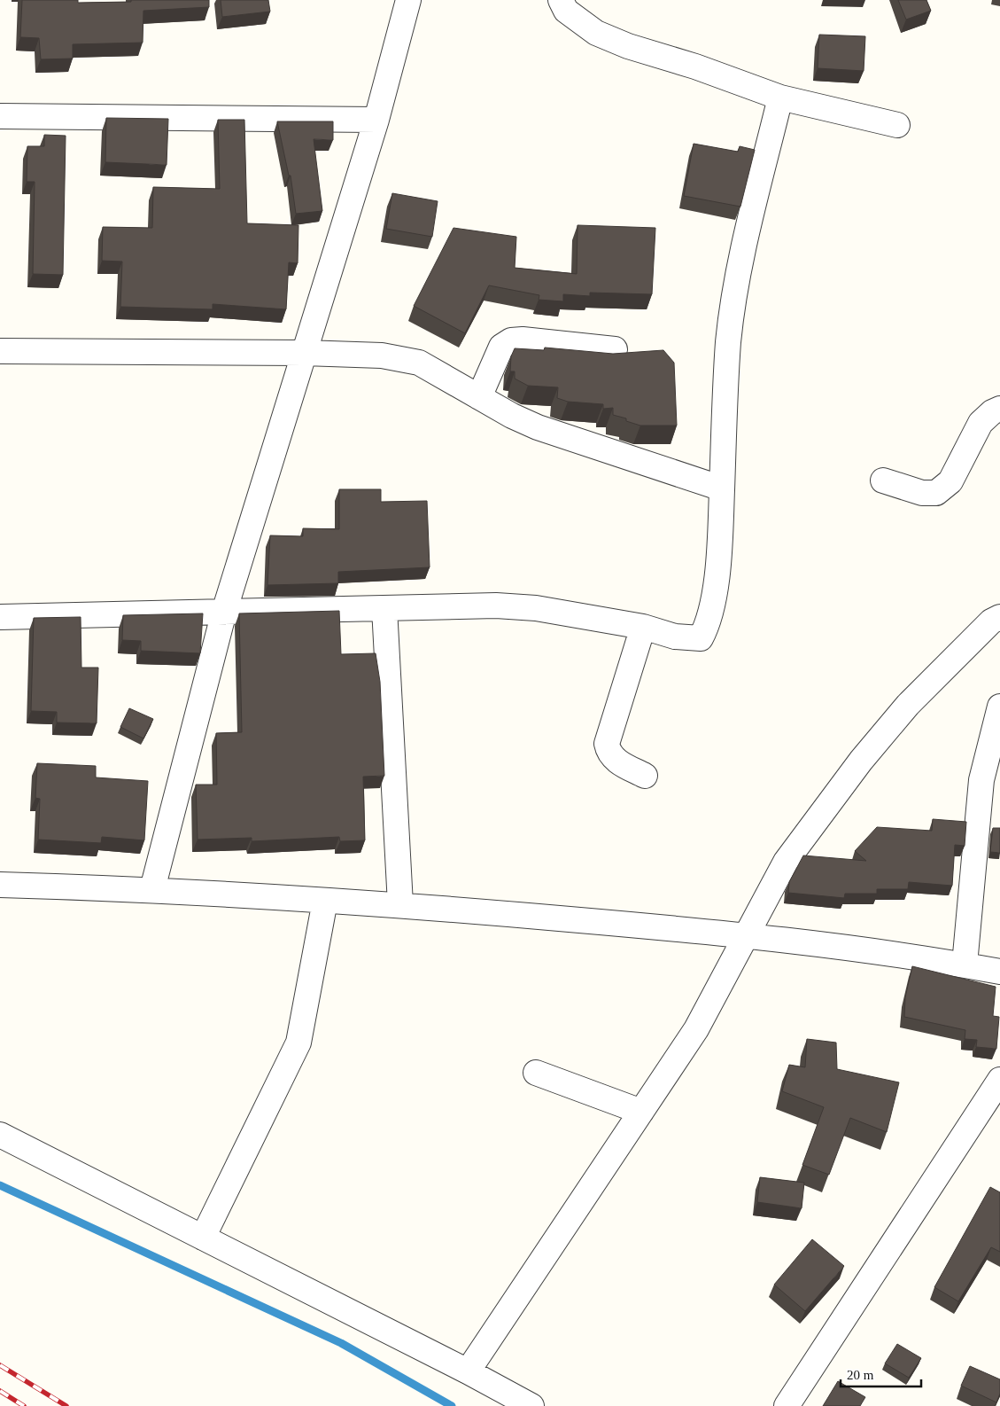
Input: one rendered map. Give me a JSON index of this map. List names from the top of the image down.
{
  "scale_bar": "20 m"
}
